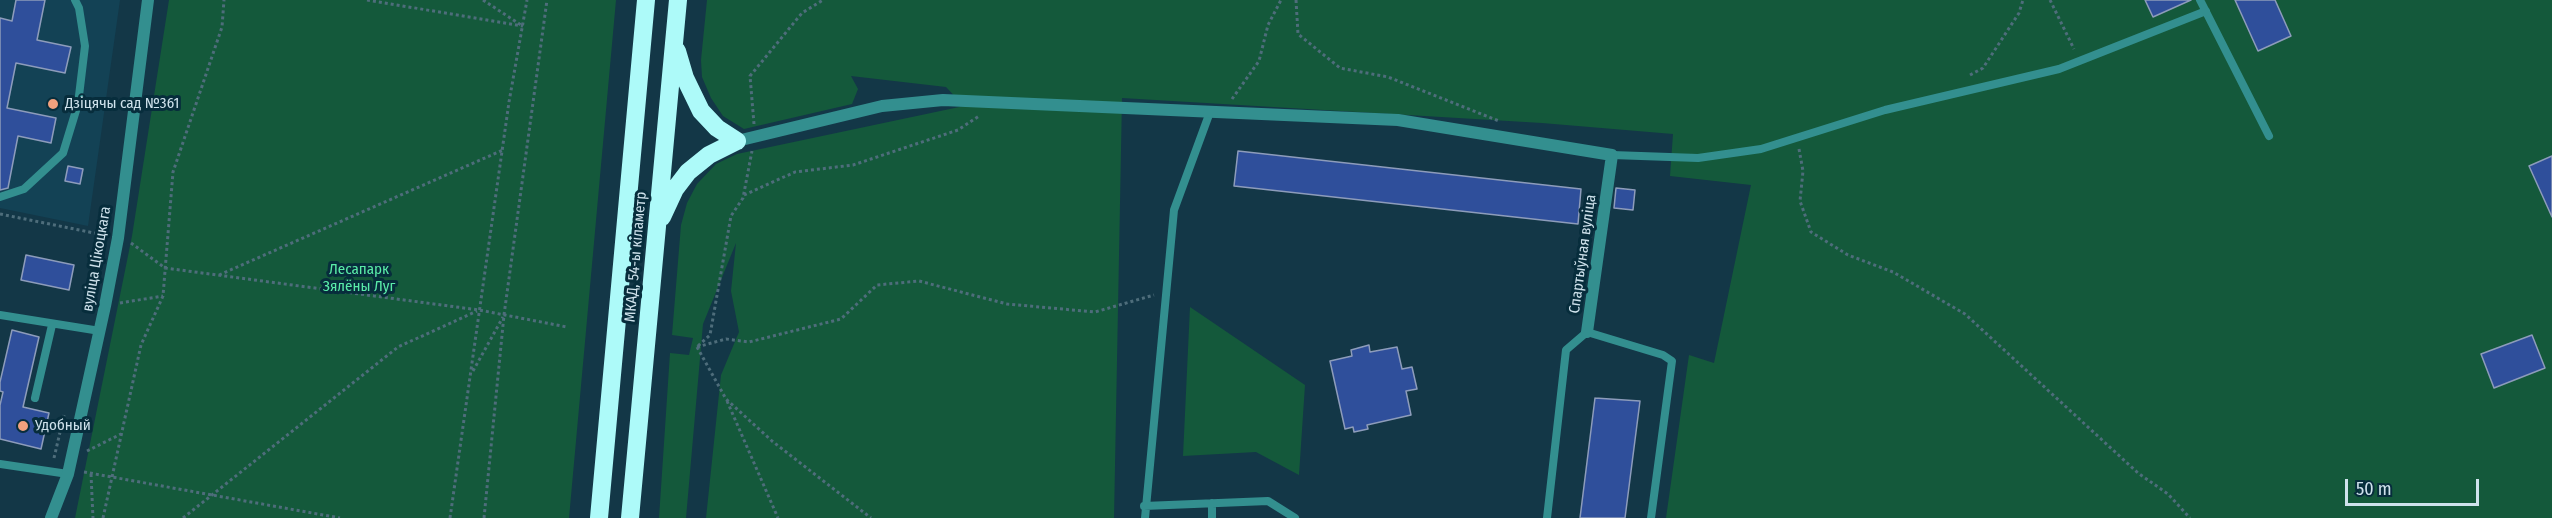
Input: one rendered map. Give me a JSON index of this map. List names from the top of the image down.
{
  "streets": {
    "highway": ["МКАД, 54-ы кіламетр"],
    "street": ["Спартыўная вуліца", "вуліца Цікоцкага"]
  },
  "parks": ["Лесапарк Зялёны Луг"],
  "places": ["Дзіцячы сад №361", "Удобный"],
  "scale_bar": "50 m"
}
